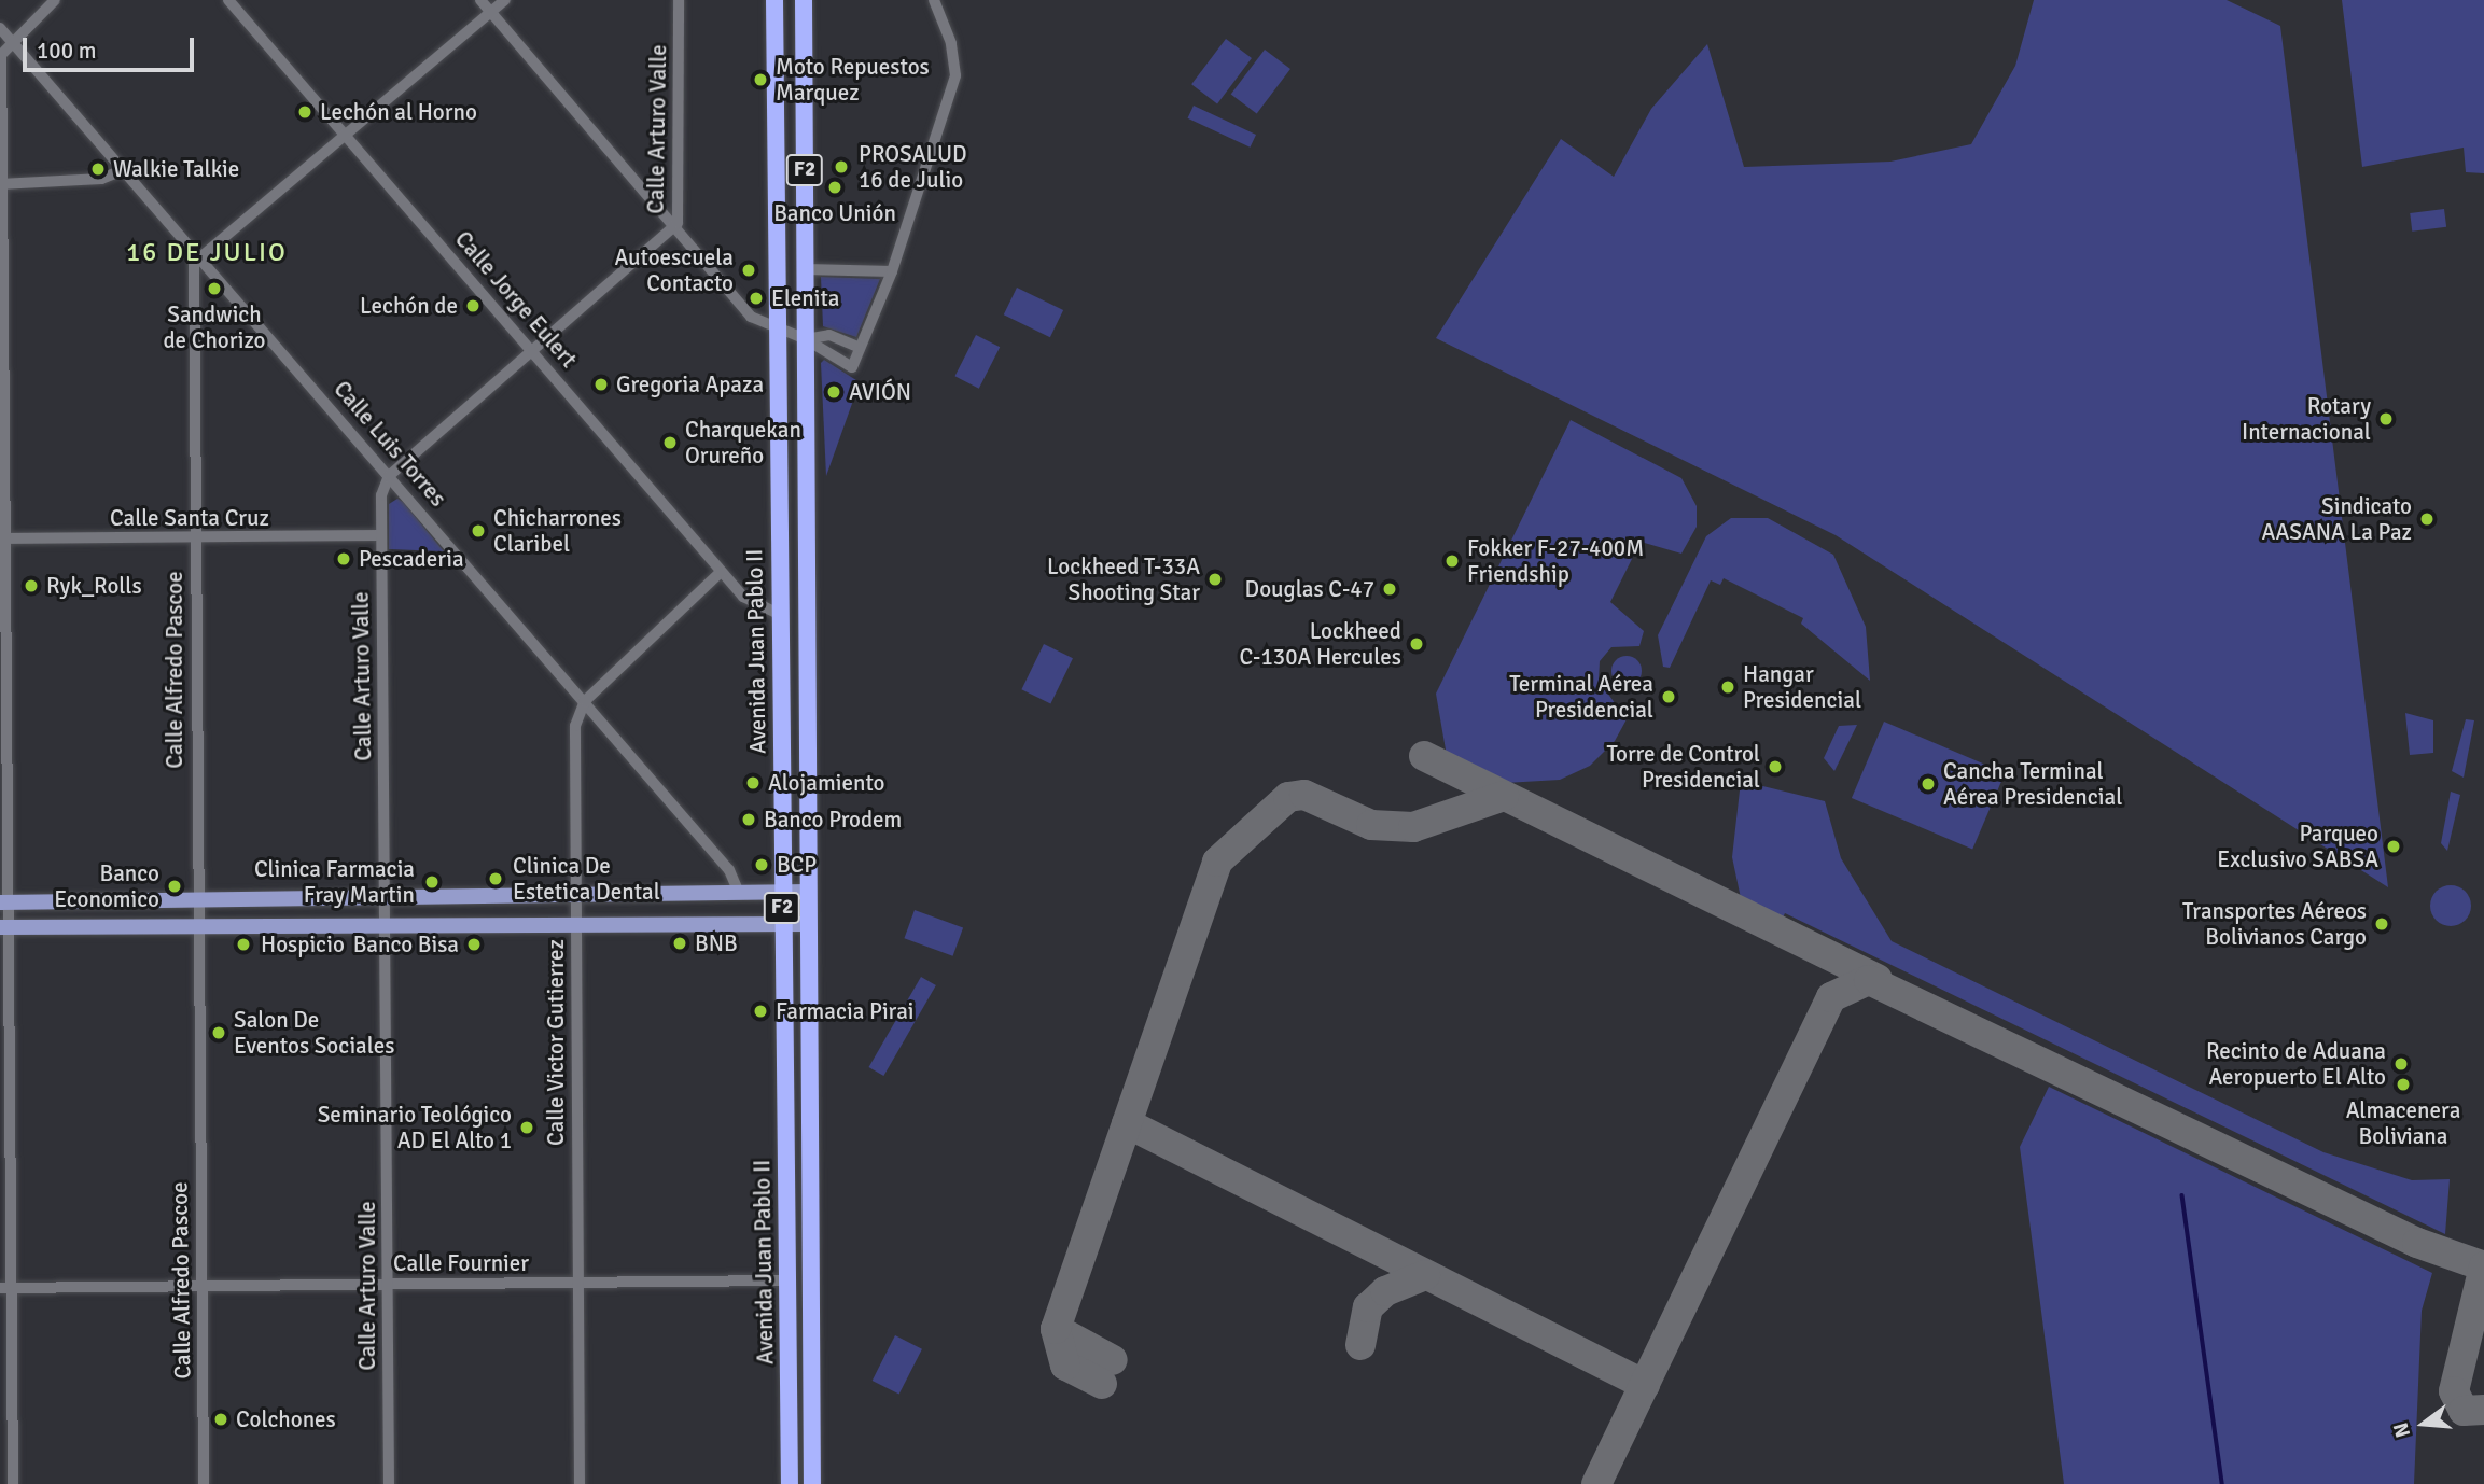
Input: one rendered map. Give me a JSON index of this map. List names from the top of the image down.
{
  "streets": {
    "highway": ["F2", "Avenida Juan Pablo II"],
    "street": [
      "Calle Arturo Valle",
      "Calle Jorge Eulert",
      "Calle Luis Torres",
      "Calle Santa Cruz",
      "Calle Alfredo Pascoe",
      "Calle Victor Gutierrez",
      "Calle Fournier"
    ]
  },
  "crossings": [
    ["Calle Arturo Valle", "Calle Jorge Eulert"],
    ["Calle Arturo Valle", "Calle Luis Torres"],
    ["Calle Arturo Valle", "Calle Santa Cruz"],
    ["Calle Arturo Valle", "Calle Fournier"],
    ["Calle Jorge Eulert", "Avenida Juan Pablo II"],
    ["Calle Luis Torres", "Calle Alfredo Pascoe"],
    ["Calle Luis Torres", "Calle Victor Gutierrez"],
    ["Calle Santa Cruz", "Calle Alfredo Pascoe"],
    ["Avenida Juan Pablo II", "Calle Fournier"],
    ["Calle Alfredo Pascoe", "Calle Fournier"],
    ["Calle Victor Gutierrez", "Calle Fournier"]
  ],
  "districts": ["16 DE JULIO"],
  "places": [
    "Moto Repuestos Marquez",
    "Lechón al Horno",
    "PROSALUD 16 de Julio",
    "Walkie Talkie",
    "Banco Unión",
    "Autoescuela Contacto",
    "Sandwich de Chorizo",
    "Elenita",
    "Lechón de",
    "Gregoria Apaza",
    "AVIÓN",
    "Rotary Internacional",
    "Charquekan Orureño",
    "Sindicato AASANA La Paz",
    "Chicharrones Claribel",
    "Pescaderia",
    "Fokker F-27-400M Friendship",
    "Lockheed T-33A Shooting Star",
    "Ryk_Rolls",
    "Douglas C-47",
    "Lockheed C-130A Hercules",
    "Hangar Presidencial",
    "Terminal Aérea Presidencial",
    "Torre de Control Presidencial",
    "Alojamiento",
    "Cancha Terminal Aérea Presidencial",
    "Banco Prodem",
    "Parqueo Exclusivo SABSA",
    "BCP",
    "Clinica De Estetica Dental",
    "Clinica Farmacia Fray Martin",
    "Banco Economico",
    "Transportes Aéreos Bolivianos Cargo",
    "BNB",
    "Hospicio",
    "Banco Bisa",
    "Farmacia Pirai",
    "Salon De Eventos Sociales",
    "Recinto de Aduana Aeropuerto El Alto",
    "Almacenera Boliviana",
    "Seminario Teológico AD El Alto 1",
    "Colchones"
  ],
  "scale_bar": "100 m",
  "north": "left"
}
